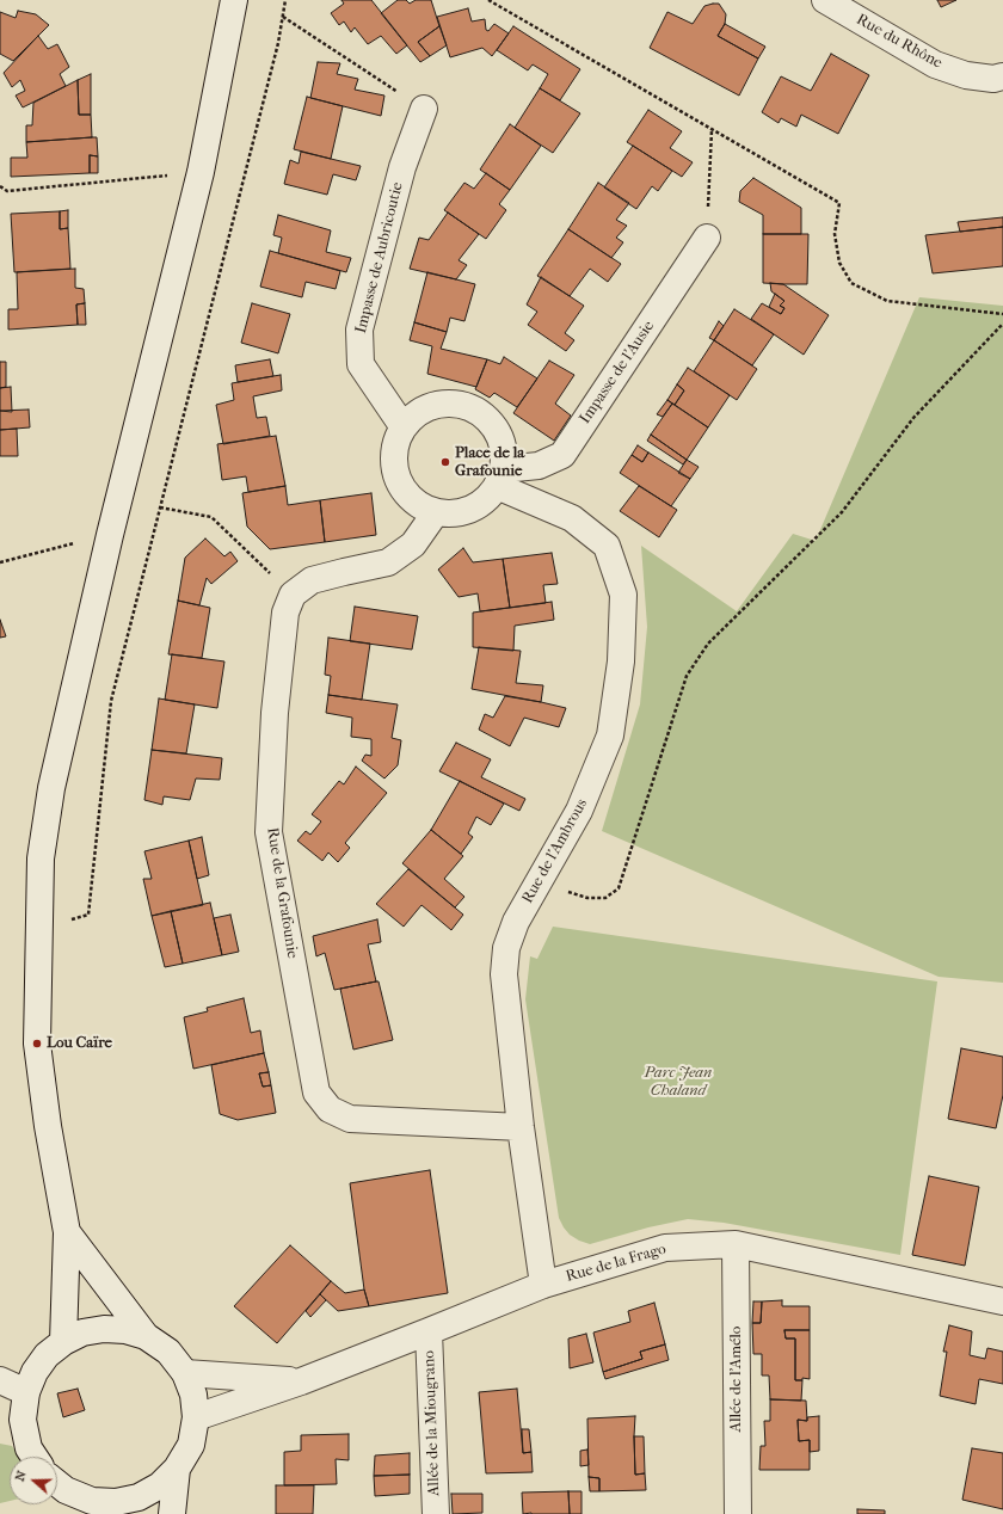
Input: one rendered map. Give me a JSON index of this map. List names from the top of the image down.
{
  "streets": {
    "street": [
      "Rue du Rhône",
      "Impasse de Aubricoutie",
      "Impasse de l'Ausie",
      "Rue de l'Ambrous",
      "Rue de la Grafounie",
      "Rue de la Frago",
      "Allée de l'Amélo",
      "Allée de la Miougrano"
    ]
  },
  "crossings": [
    ["Impasse de Aubricoutie", "Impasse de l'Ausie"],
    ["Impasse de Aubricoutie", "Rue de l'Ambrous"],
    ["Impasse de l'Ausie", "Rue de l'Ambrous"],
    ["Rue de l'Ambrous", "Rue de la Grafounie"],
    ["Rue de l'Ambrous", "Rue de la Frago"],
    ["Rue de la Frago", "Allée de l'Amélo"],
    ["Rue de la Frago", "Allée de la Miougrano"]
  ],
  "parks": ["Parc Jean Chaland"],
  "places": ["Place de la Grafounie", "Lou Caïre"],
  "north": "left"
}
